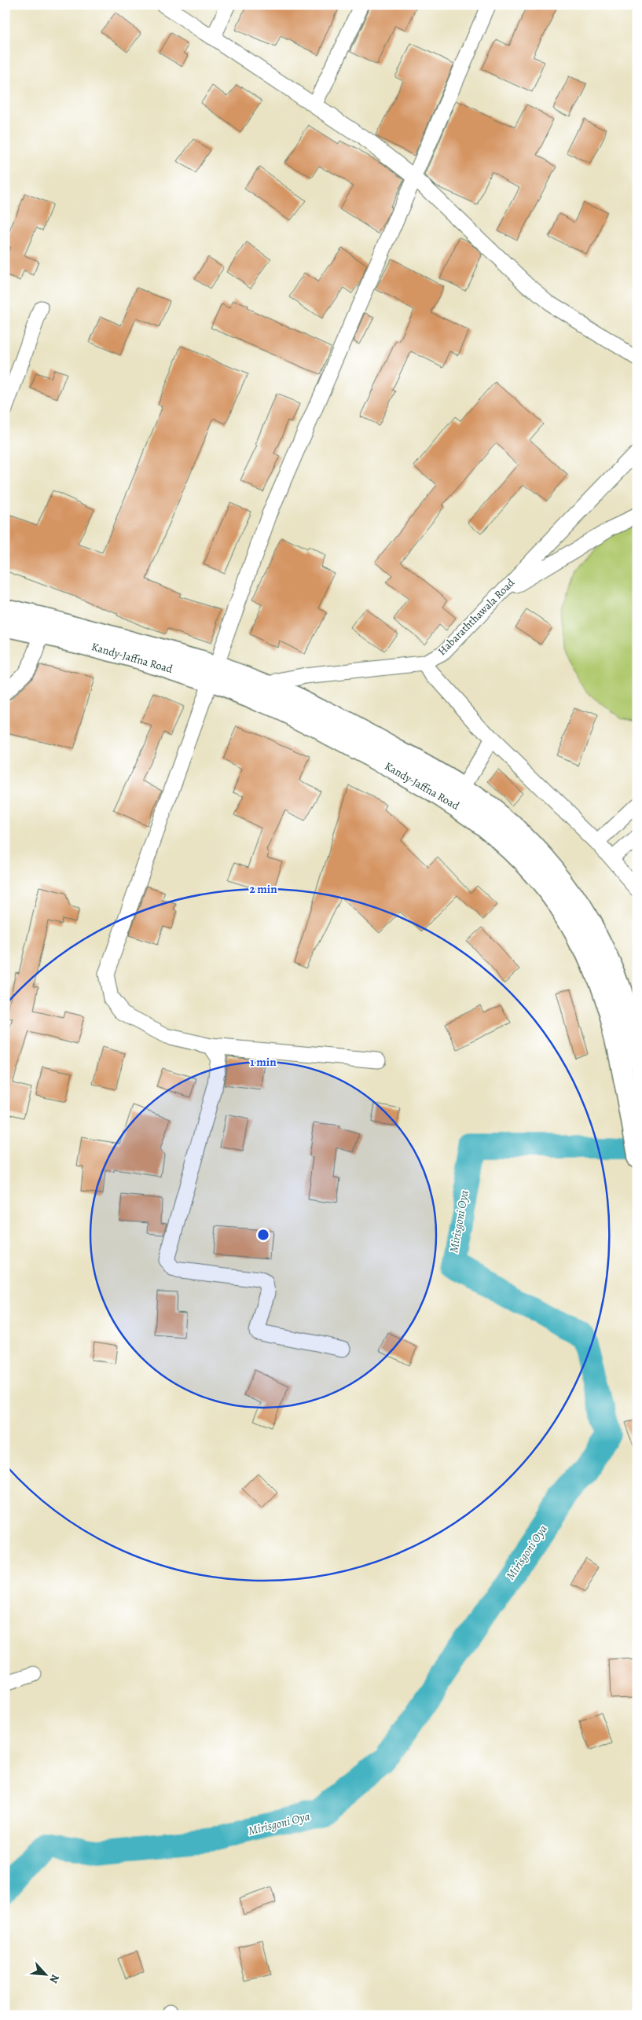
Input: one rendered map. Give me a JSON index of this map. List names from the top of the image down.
{
  "streets": {
    "highway": ["Kandy-Jaffna Road"],
    "street": ["Habaraththawala Road"]
  },
  "crossings": [
    ["Habaraththawala Road", "Kandy-Jaffna Road"]
  ],
  "water": ["Mirisgoni Oya"],
  "north": "bottom right",
  "rings": ["2 min", "1 min"]
}
